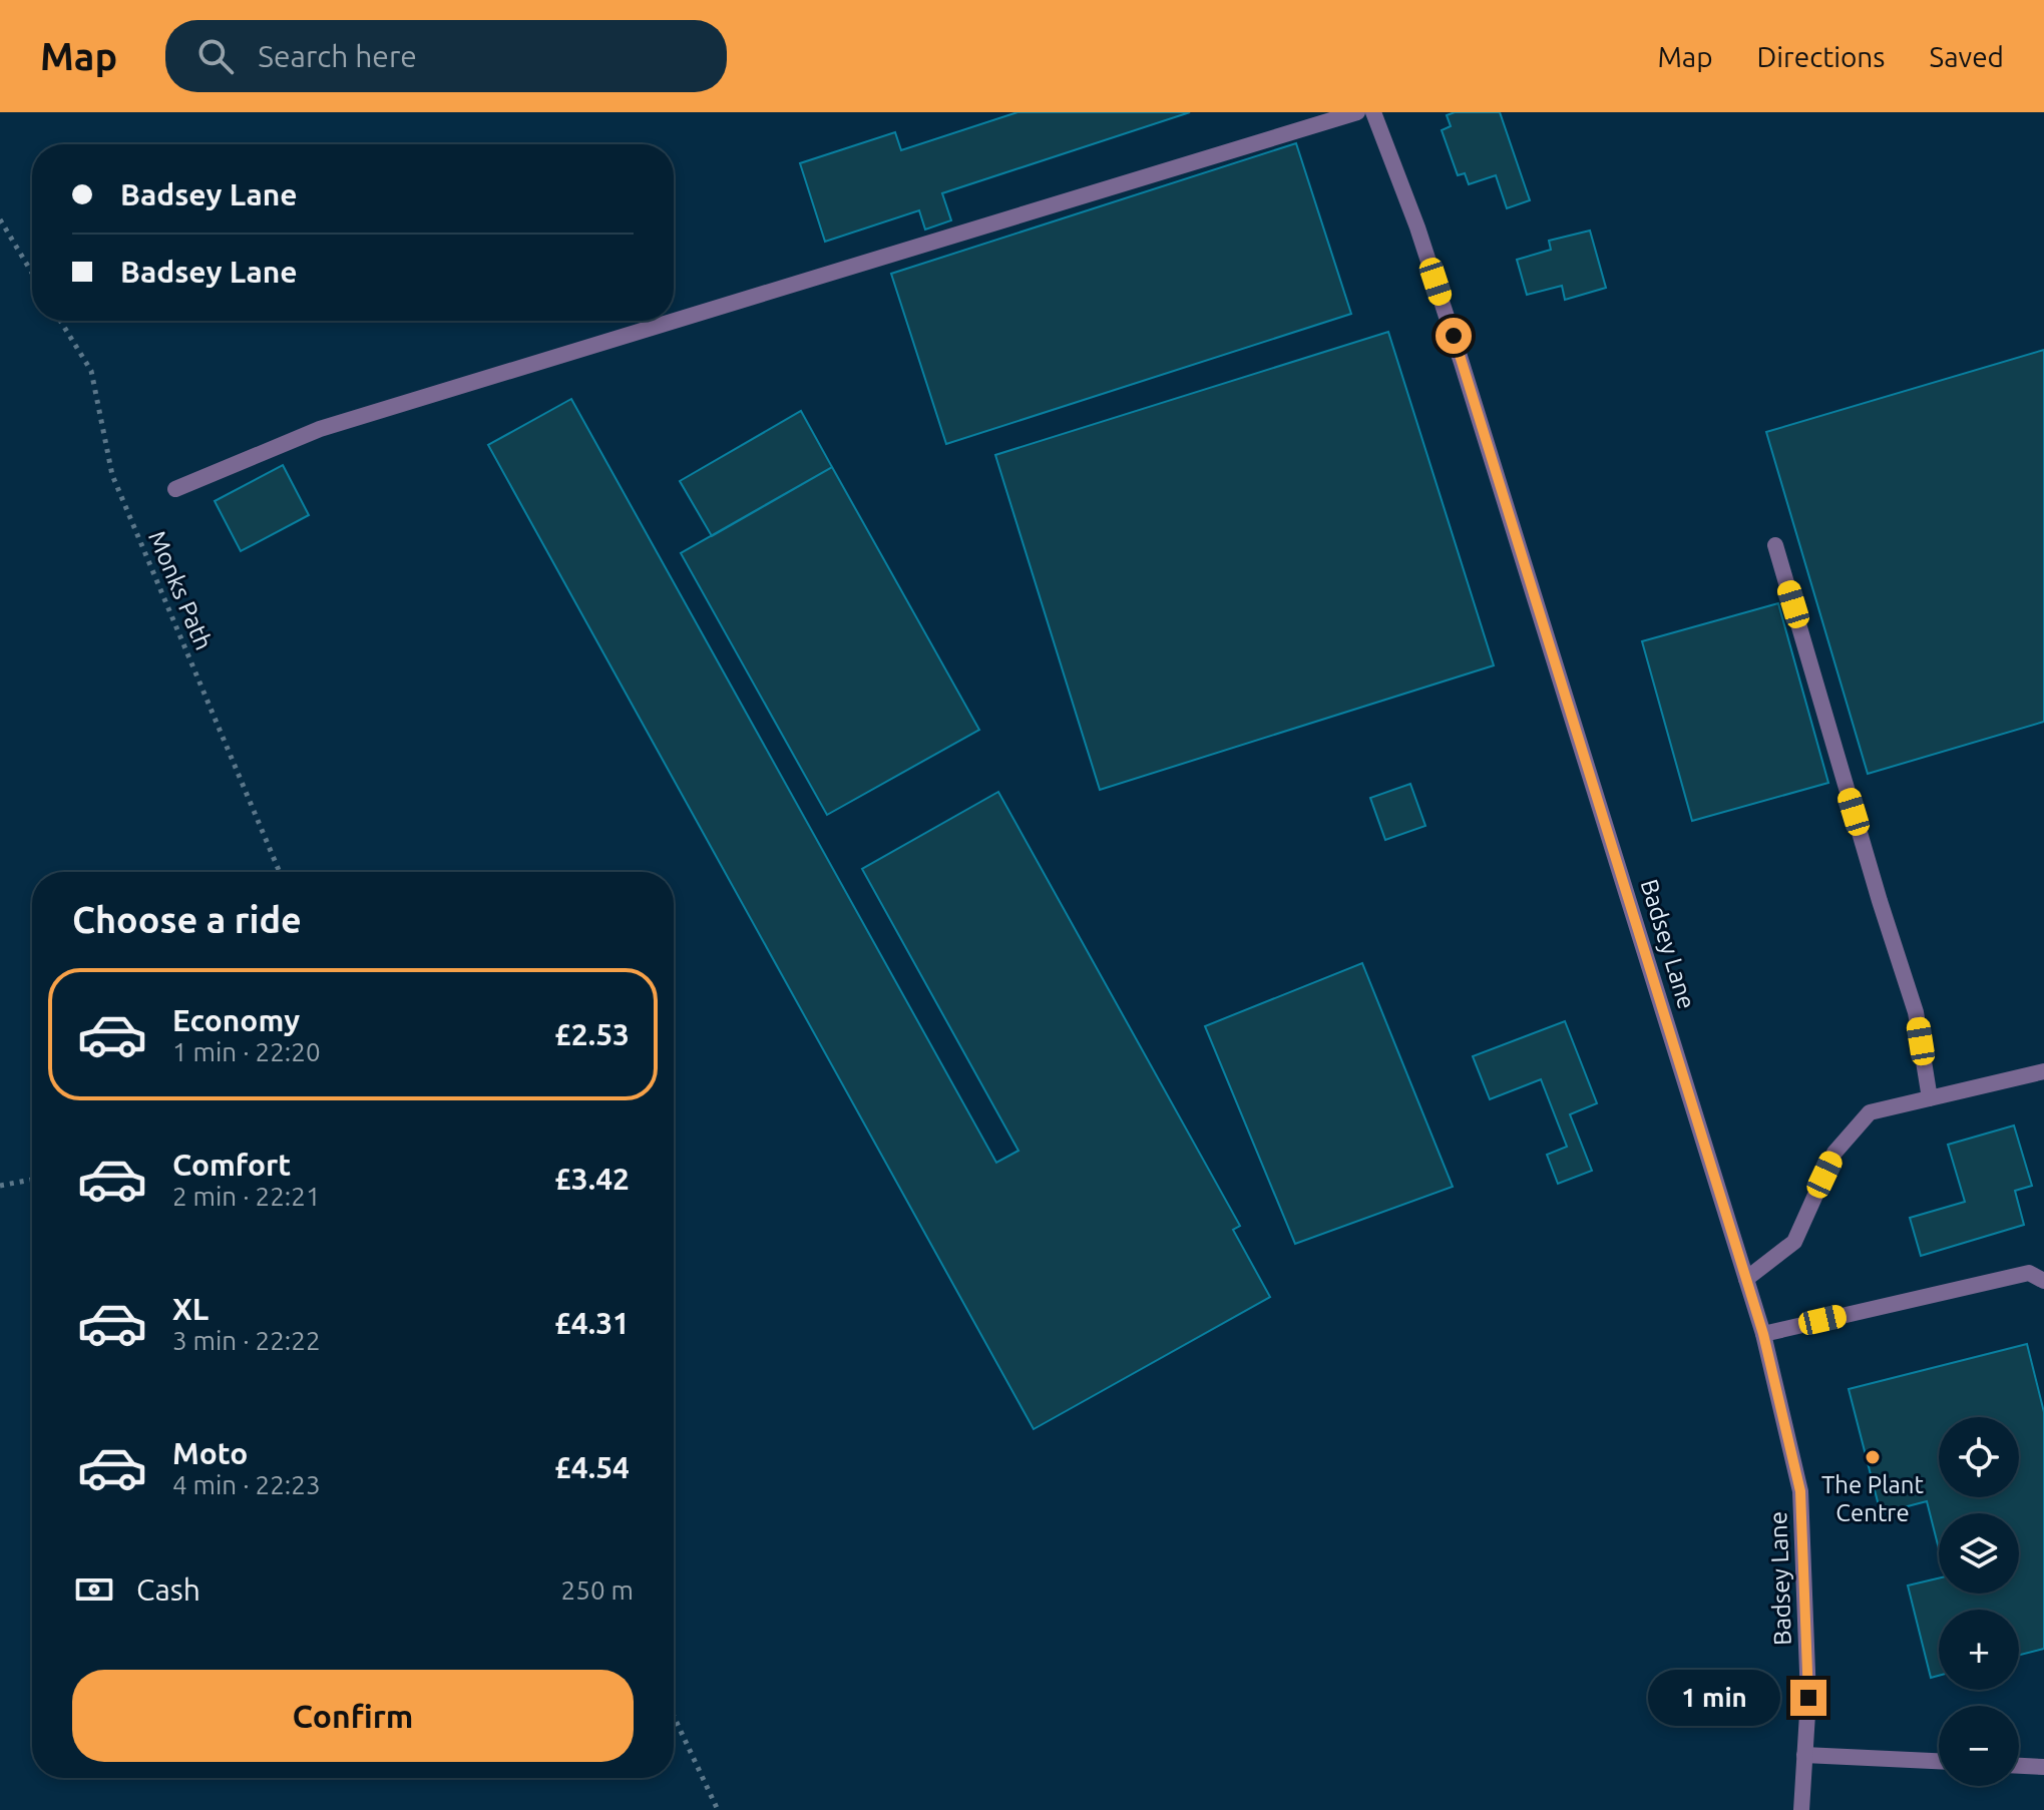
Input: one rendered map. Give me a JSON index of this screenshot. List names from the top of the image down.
{
  "streets": {
    "street": ["Badsey Lane"],
    "path": ["Monks Path"]
  },
  "places": ["The Plant Centre"],
  "page": {
    "header": "Map",
    "search": "Search here",
    "nav": ["Map", "Directions", "Saved"],
    "banner": ["Badsey Lane", "Badsey Lane"],
    "heading": "Choose a ride",
    "list": [
      {
        "name": "Economy",
        "note": "1 min · 22:20",
        "value": "£2.53"
      },
      {
        "name": "Comfort",
        "note": "2 min · 22:21",
        "value": "£3.42"
      },
      {
        "name": "XL",
        "note": "3 min · 22:22",
        "value": "£4.31"
      },
      {
        "name": "Moto",
        "note": "4 min · 22:23",
        "value": "£4.54"
      }
    ],
    "map_buttons": ["+", "−"],
    "pay": ["Cash", "250 m"],
    "buttons": "Confirm",
    "bubble": "1 min"
  }
}
